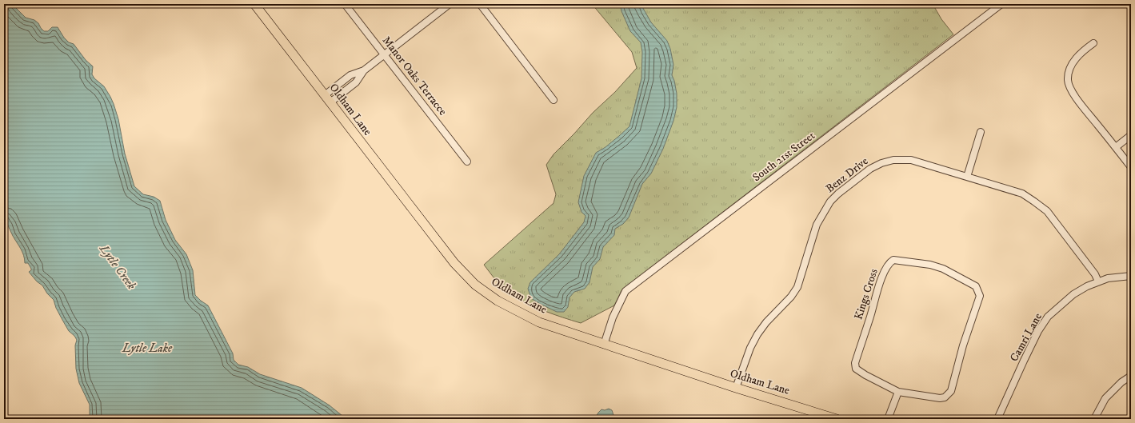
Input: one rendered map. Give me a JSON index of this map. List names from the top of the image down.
{
  "streets": {
    "main road": ["Oldham Lane"],
    "street": [
      "Manor Oaks Terracce",
      "South 21st Street",
      "Benz Drive",
      "Kings Cross",
      "Camri Lane"
    ]
  },
  "crossings": [
    ["Oldham Lane", "South 21st Street"],
    ["Oldham Lane", "Benz Drive"],
    ["Benz Drive", "Camri Lane"]
  ],
  "water": ["Lytle Creek", "Lytle Lake"]
}
